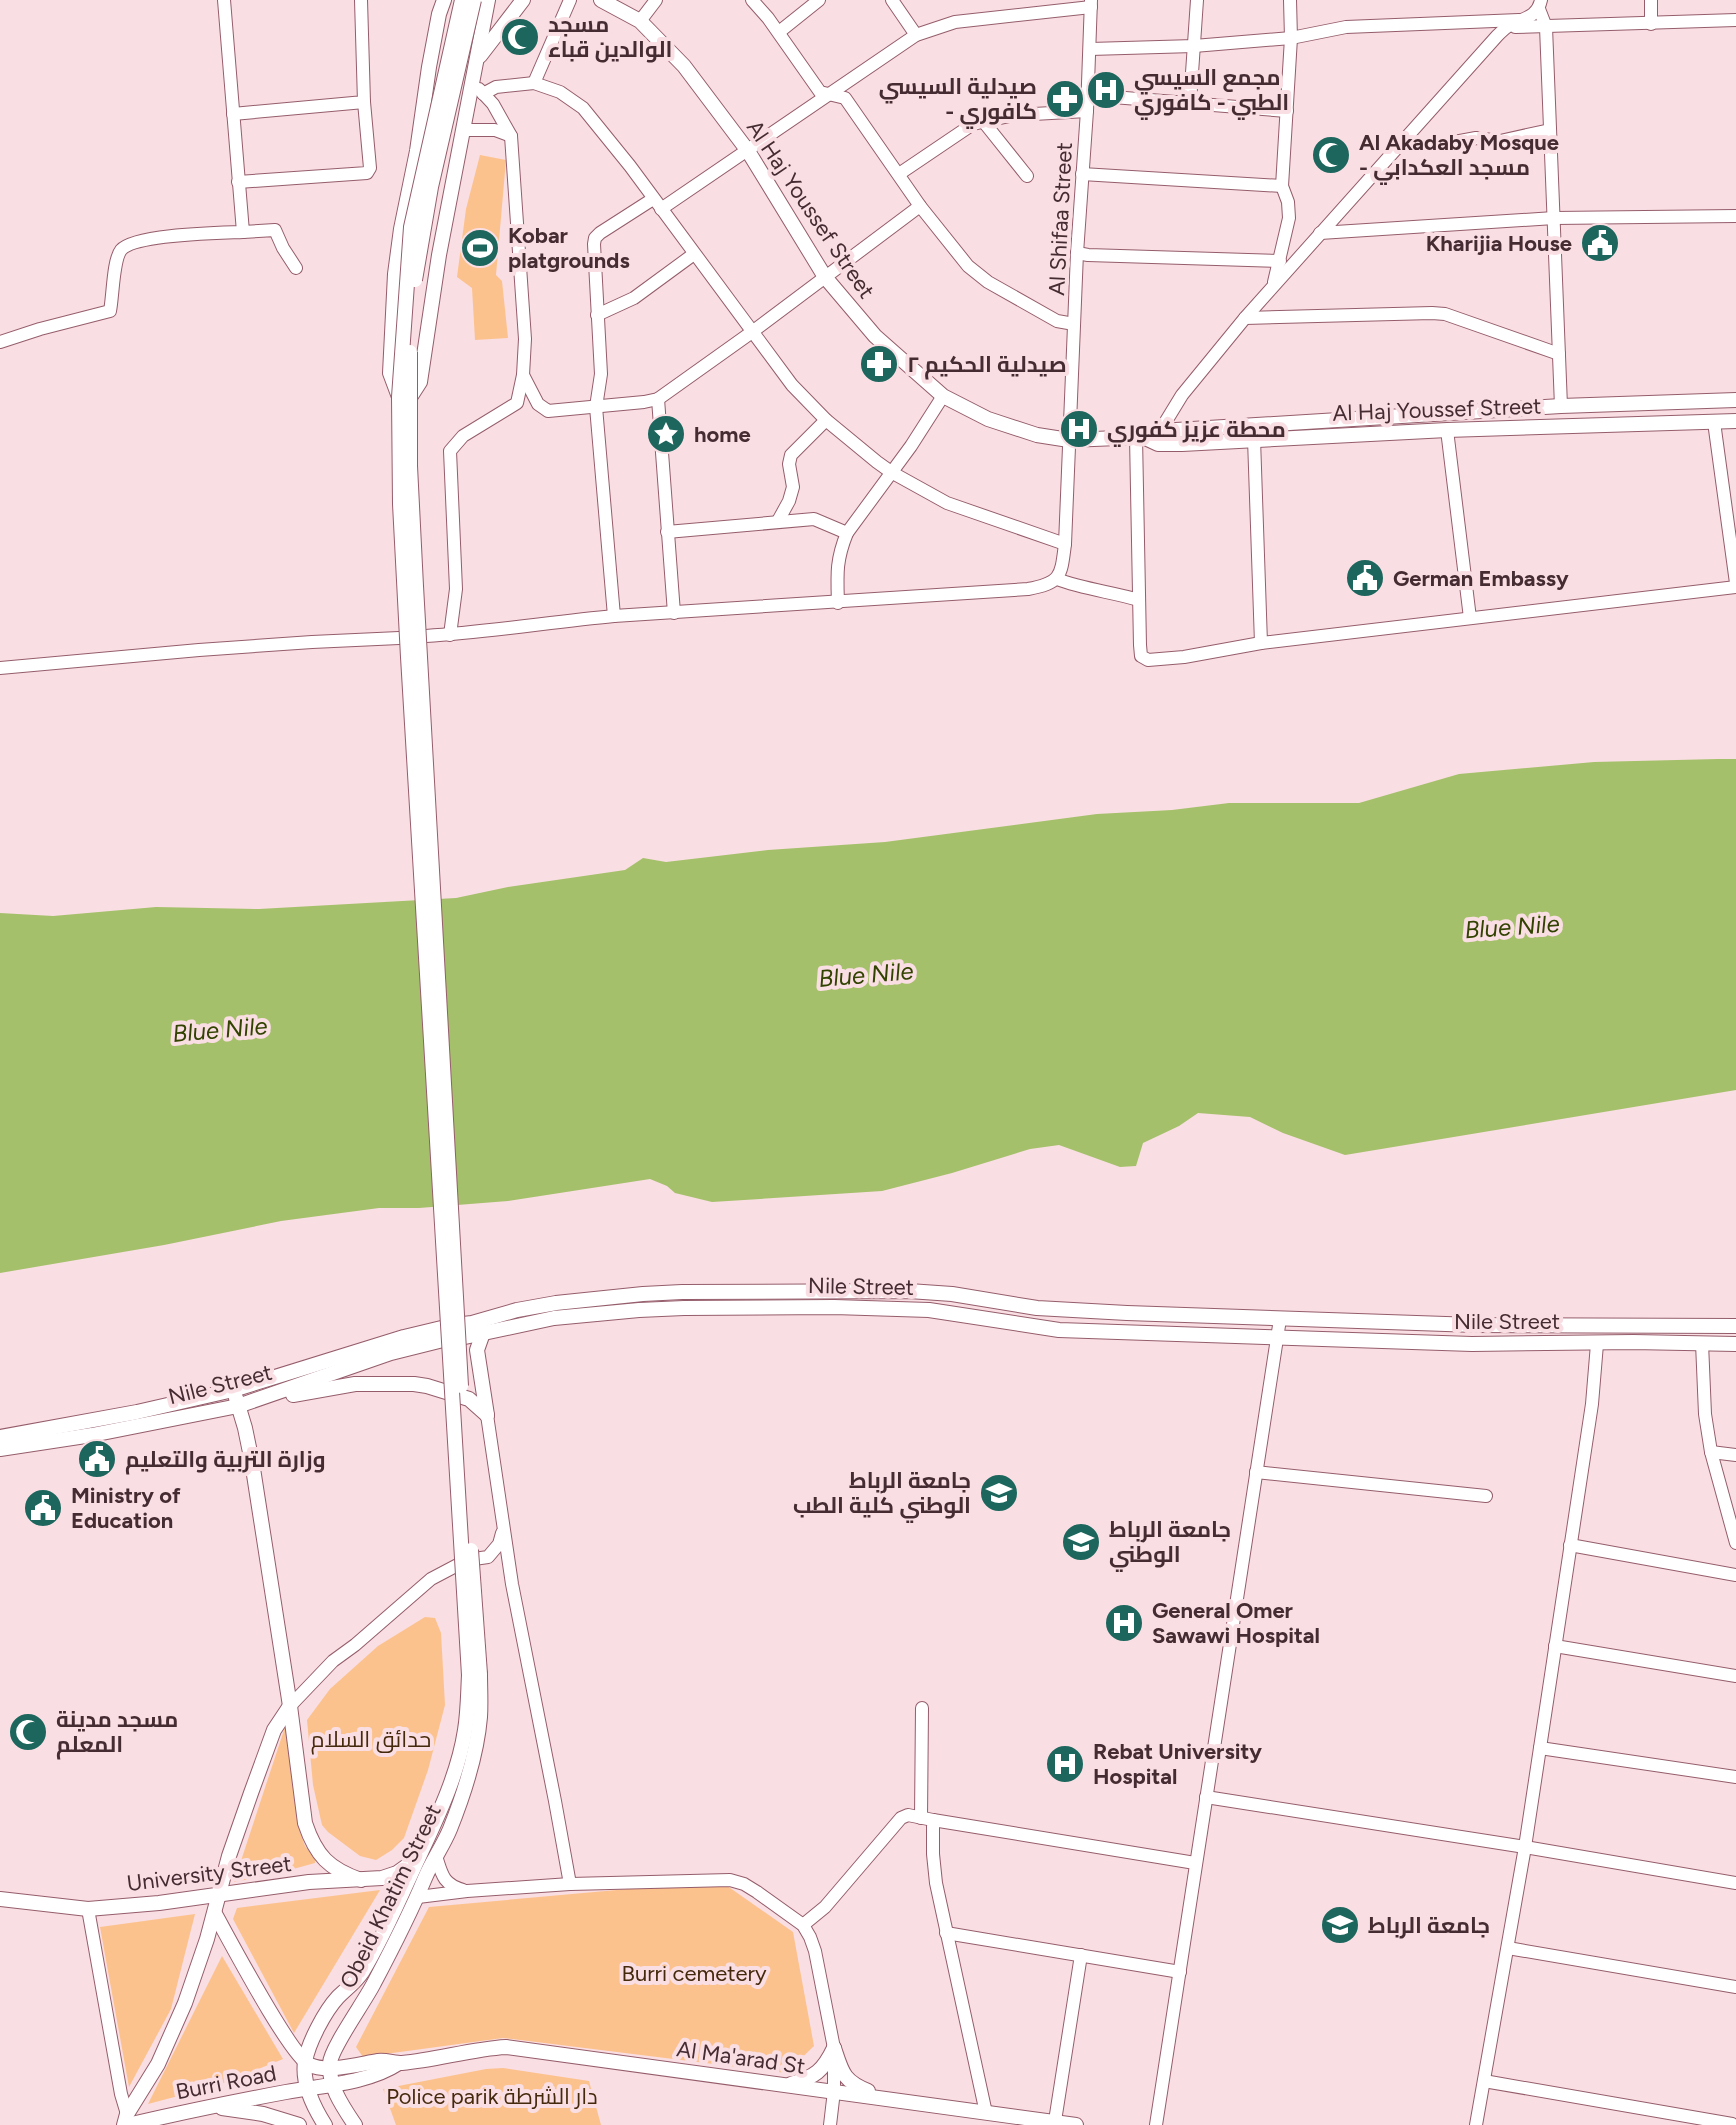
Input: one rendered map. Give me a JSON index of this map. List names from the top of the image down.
{
  "streets": {
    "main road": [
      "Al Haj Youssef Street",
      "Nile Street",
      "University Street",
      "Obeid Khatim Street",
      "Al Ma'arad St",
      "Burri Road"
    ],
    "street": ["Al Shifaa Street"]
  },
  "crossings": [
    ["Al Haj Youssef Street", "Al Shifaa Street"],
    ["University Street", "Obeid Khatim Street"],
    ["Obeid Khatim Street", "Al Ma'arad St"],
    ["Obeid Khatim Street", "Burri Road"],
    ["Al Ma'arad St", "Burri Road"]
  ],
  "water": ["Blue Nile"],
  "parks": ["حدائق السلام", "Burri cemetery", "Police parik دار الشرطة"],
  "places": {
    "mosque": ["مسجد الوالدين قباء", "Al Akadaby Mosque - مسجد العكدابي", "مسجد مدينة المعلم"],
    "hospital": [
      "مجمع السيسي الطبي - كافوري",
      "محطة عزيز كفوري",
      "General Omer Sawawi Hospital",
      "Rebat University Hospital"
    ],
    "pharmacy": ["صيدلية السيسي - كافوري", "صيدلية الحكيم ٢"],
    "public building": [
      "Kharijia House",
      "German Embassy",
      "وزارة التربية والتعليم",
      "Ministry of Education"
    ],
    "sports": ["Kobar platgrounds"],
    "place": ["home"],
    "school or university": ["جامعة الرباط الوطني كلية الطب", "جامعة الرباط الوطني", "جامعة الرباط"]
  }
}
